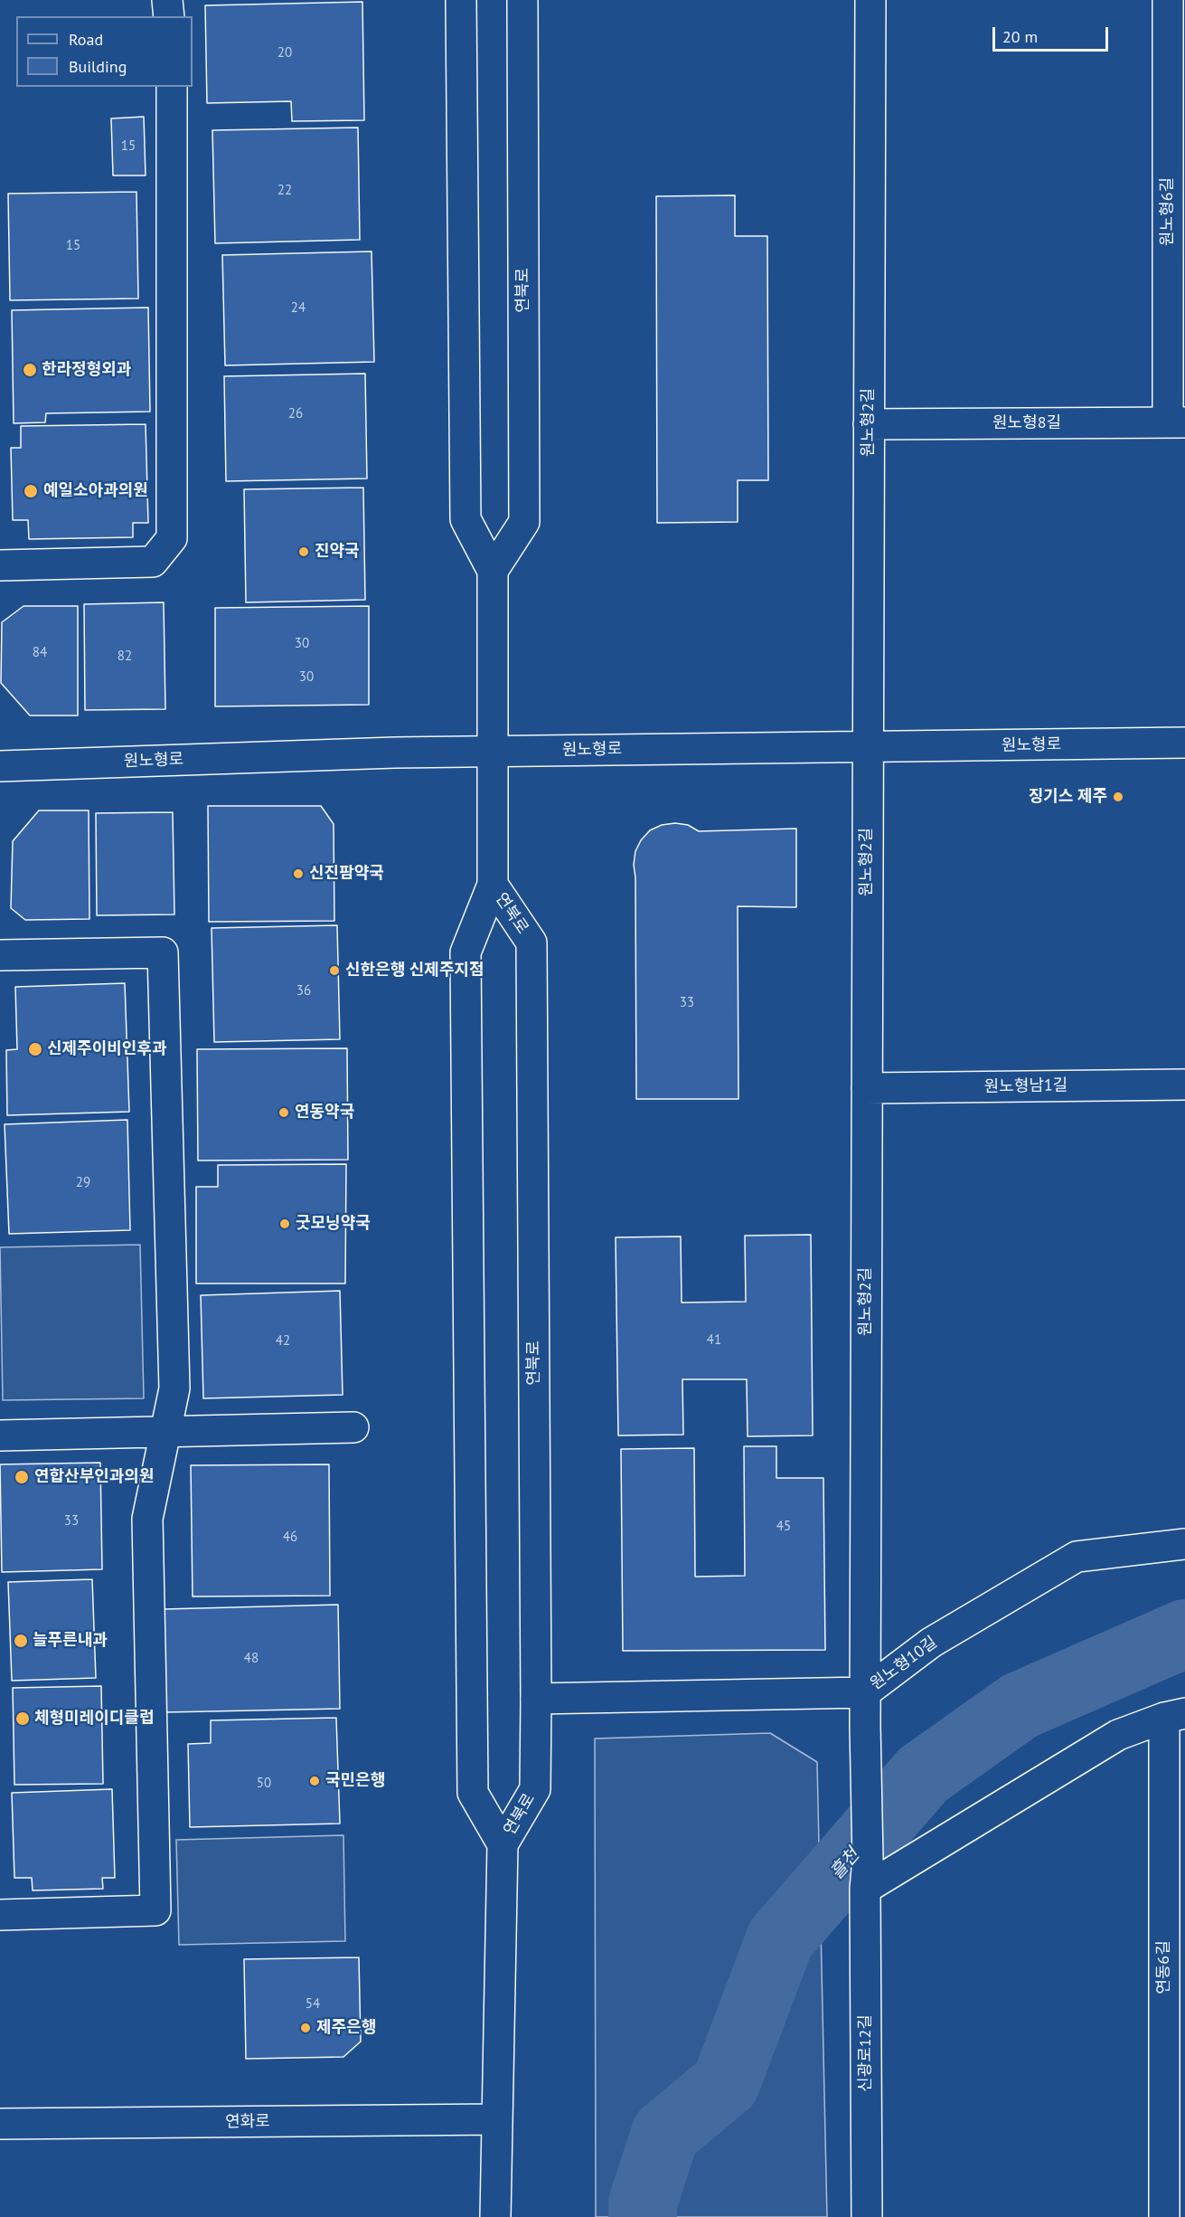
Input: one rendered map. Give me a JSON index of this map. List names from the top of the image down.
{
  "streets": {
    "street": [
      "원노형6길",
      "연북로",
      "원노형2길",
      "원노형8길",
      "원노형로",
      "원노형남1길",
      "원노형10길",
      "연동6길",
      "신광로12길",
      "연화로"
    ]
  },
  "crossings": [
    ["원노형6길", "원노형8길"],
    ["연북로", "원노형로"],
    ["연북로", "원노형10길"],
    ["연북로", "연화로"],
    ["원노형2길", "원노형8길"],
    ["원노형2길", "원노형로"],
    ["원노형2길", "원노형남1길"],
    ["원노형2길", "원노형10길"],
    ["원노형2길", "신광로12길"]
  ],
  "water": ["흘천"],
  "places": [
    "한라정형외과",
    "예일소아과의원",
    "진약국",
    "징기스 제주",
    "신진팜약국",
    "신한은행 신제주지점",
    "신제주이비인후과",
    "연동약국",
    "굿모닝약국",
    "연합산부인과의원",
    "늘푸른내과",
    "체형미레이디클럽",
    "국민은행",
    "제주은행"
  ],
  "house_numbers": [
    "20",
    "15",
    "22",
    "15",
    "24",
    "26",
    "30",
    "84",
    "82",
    "30",
    "36",
    "33",
    "29",
    "41",
    "42",
    "33",
    "45",
    "46",
    "48",
    "50",
    "54"
  ],
  "legend": ["Road", "Building"],
  "scale_bar": "20 m"
}
